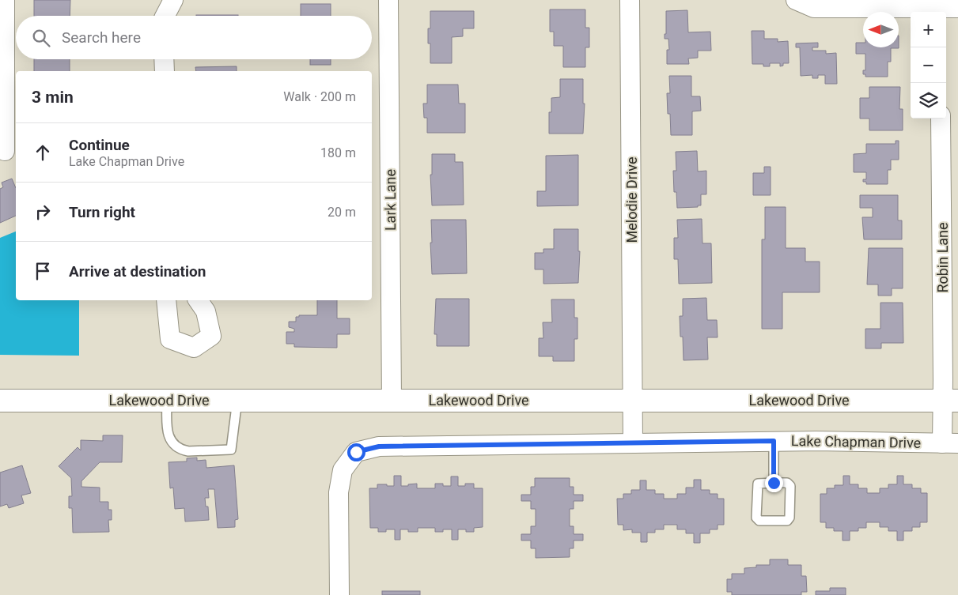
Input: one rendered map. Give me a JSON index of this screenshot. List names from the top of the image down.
{
  "streets": {
    "street": [
      "Lark Lane",
      "Melodie Drive",
      "Robin Lane",
      "Lakewood Drive",
      "Lake Chapman Drive"
    ]
  },
  "crossings": [
    ["Lark Lane", "Lakewood Drive"],
    ["Melodie Drive", "Lakewood Drive"],
    ["Melodie Drive", "Lake Chapman Drive"],
    ["Robin Lane", "Lakewood Drive"],
    ["Robin Lane", "Lake Chapman Drive"]
  ],
  "north": "left",
  "page": {
    "map_buttons": ["+", "−"],
    "search": "Search here",
    "heading": ["3 min", "Walk · 200 m"],
    "list": [
      ["Continue", "Lake Chapman Drive", "180 m"],
      ["Turn right", "20 m"],
      "Arrive at destination"
    ]
  }
}
